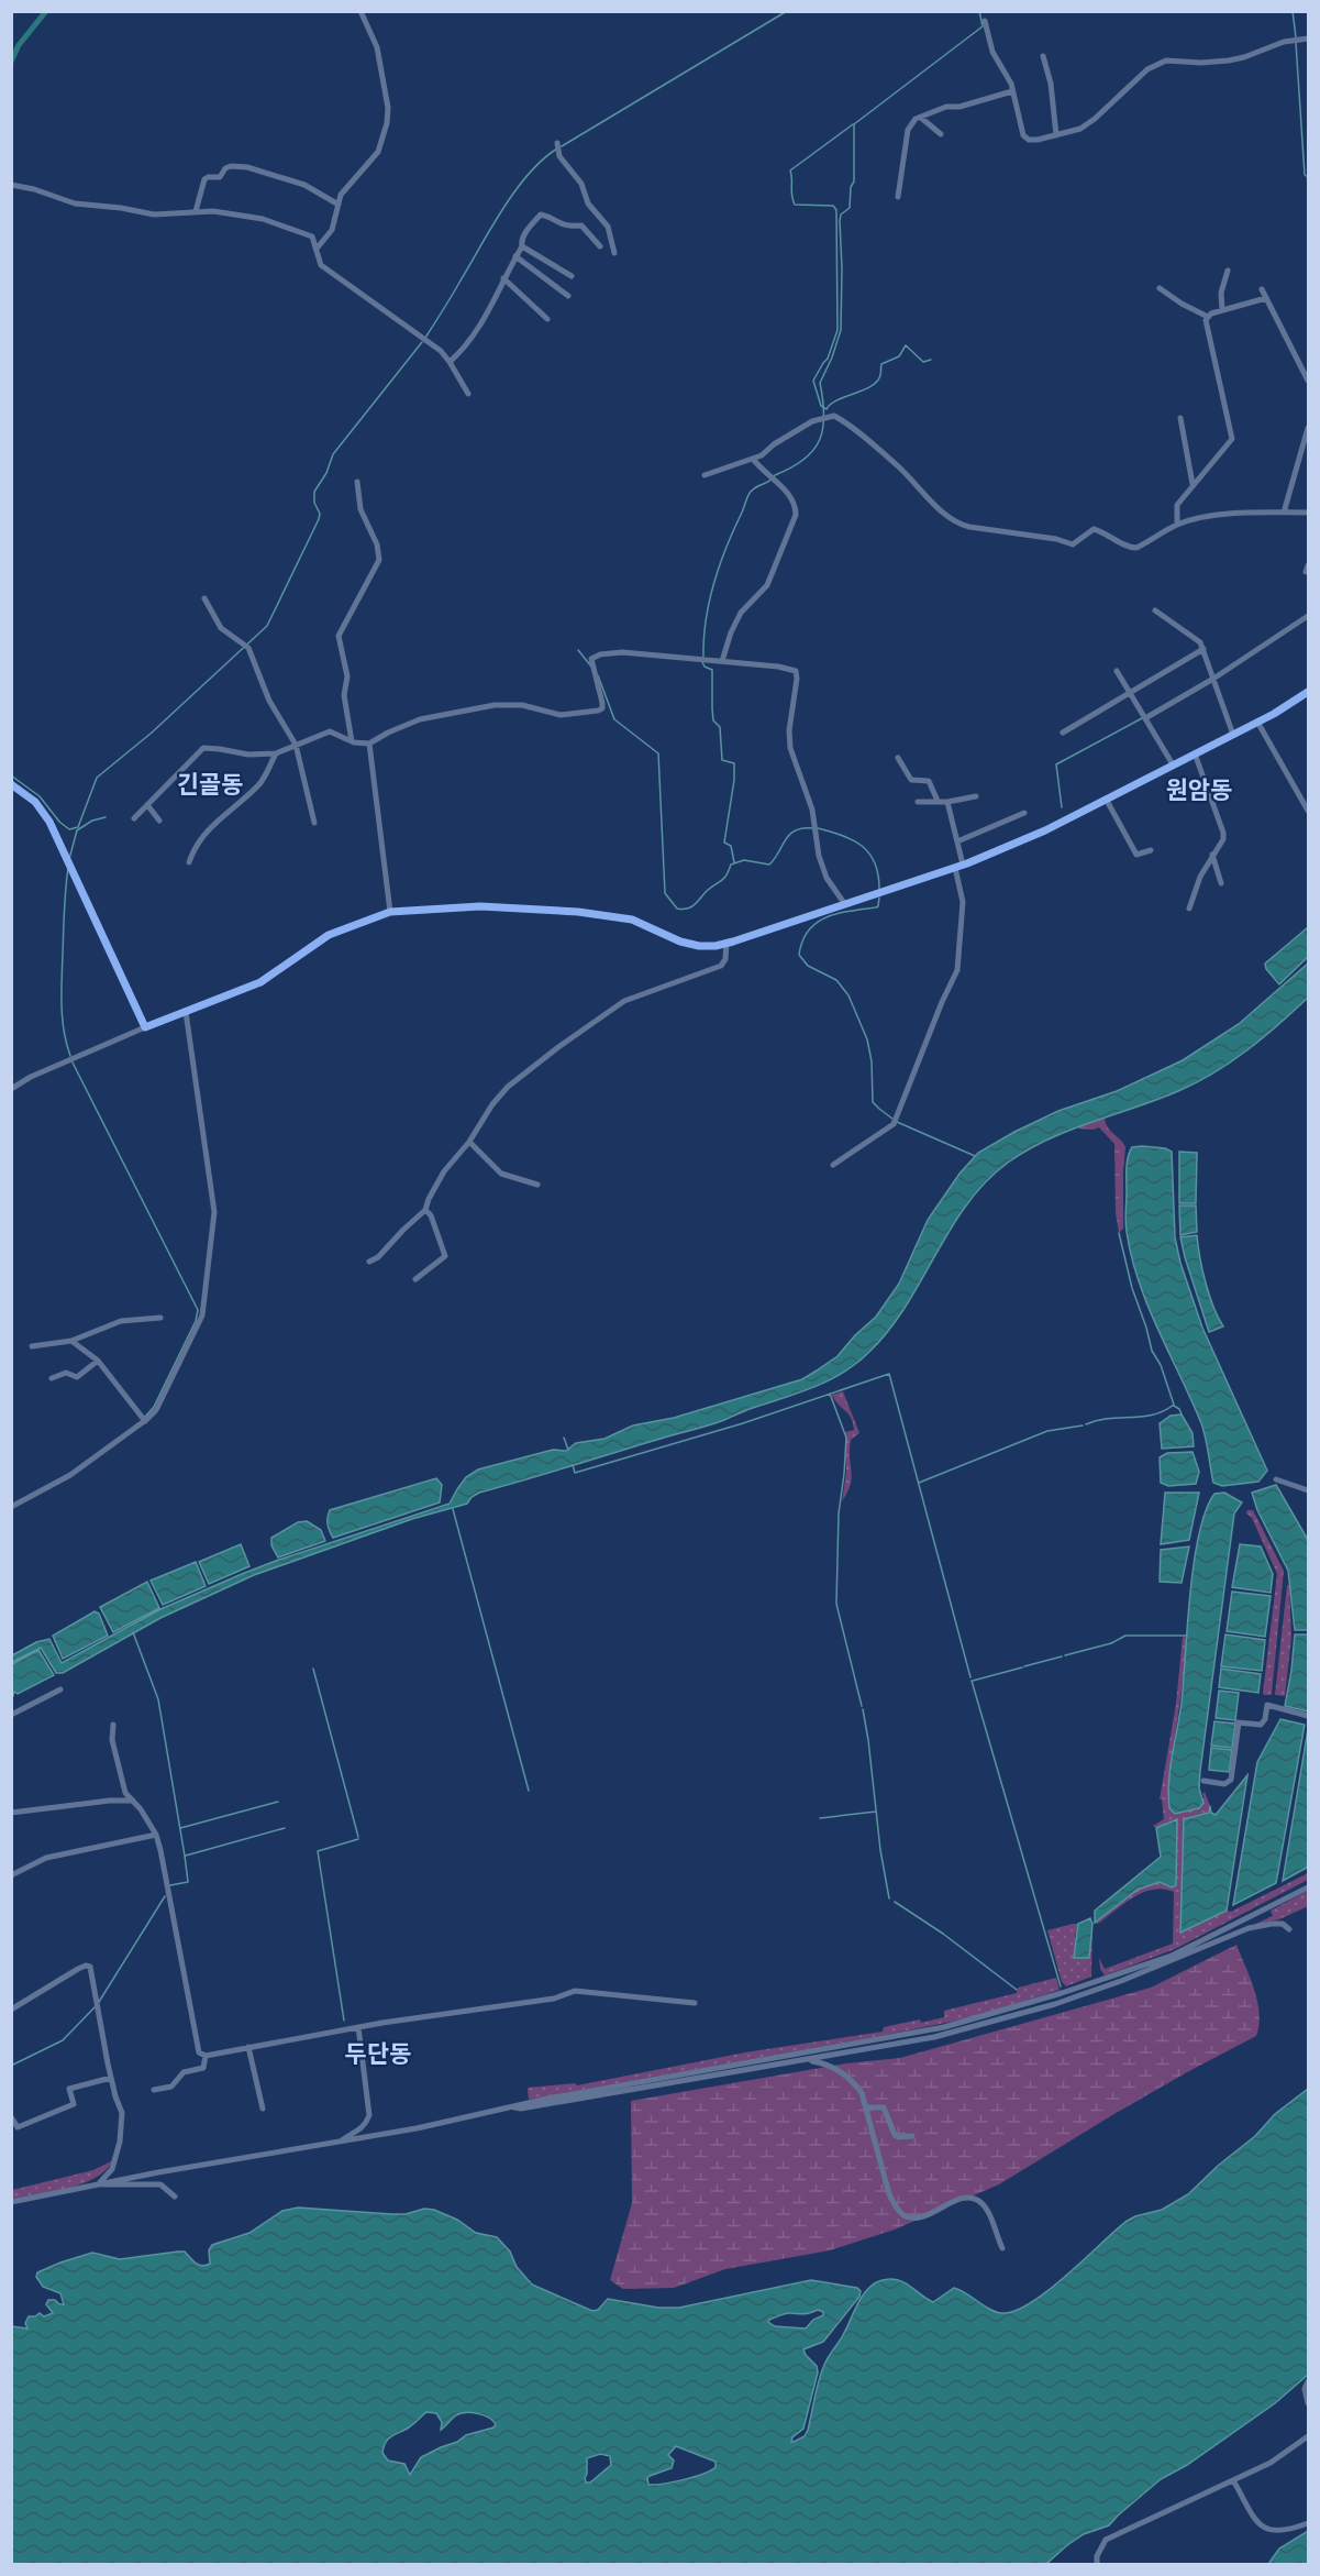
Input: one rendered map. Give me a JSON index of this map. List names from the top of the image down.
{
  "districts": ["긴골동", "원암동", "두단동"]
}
